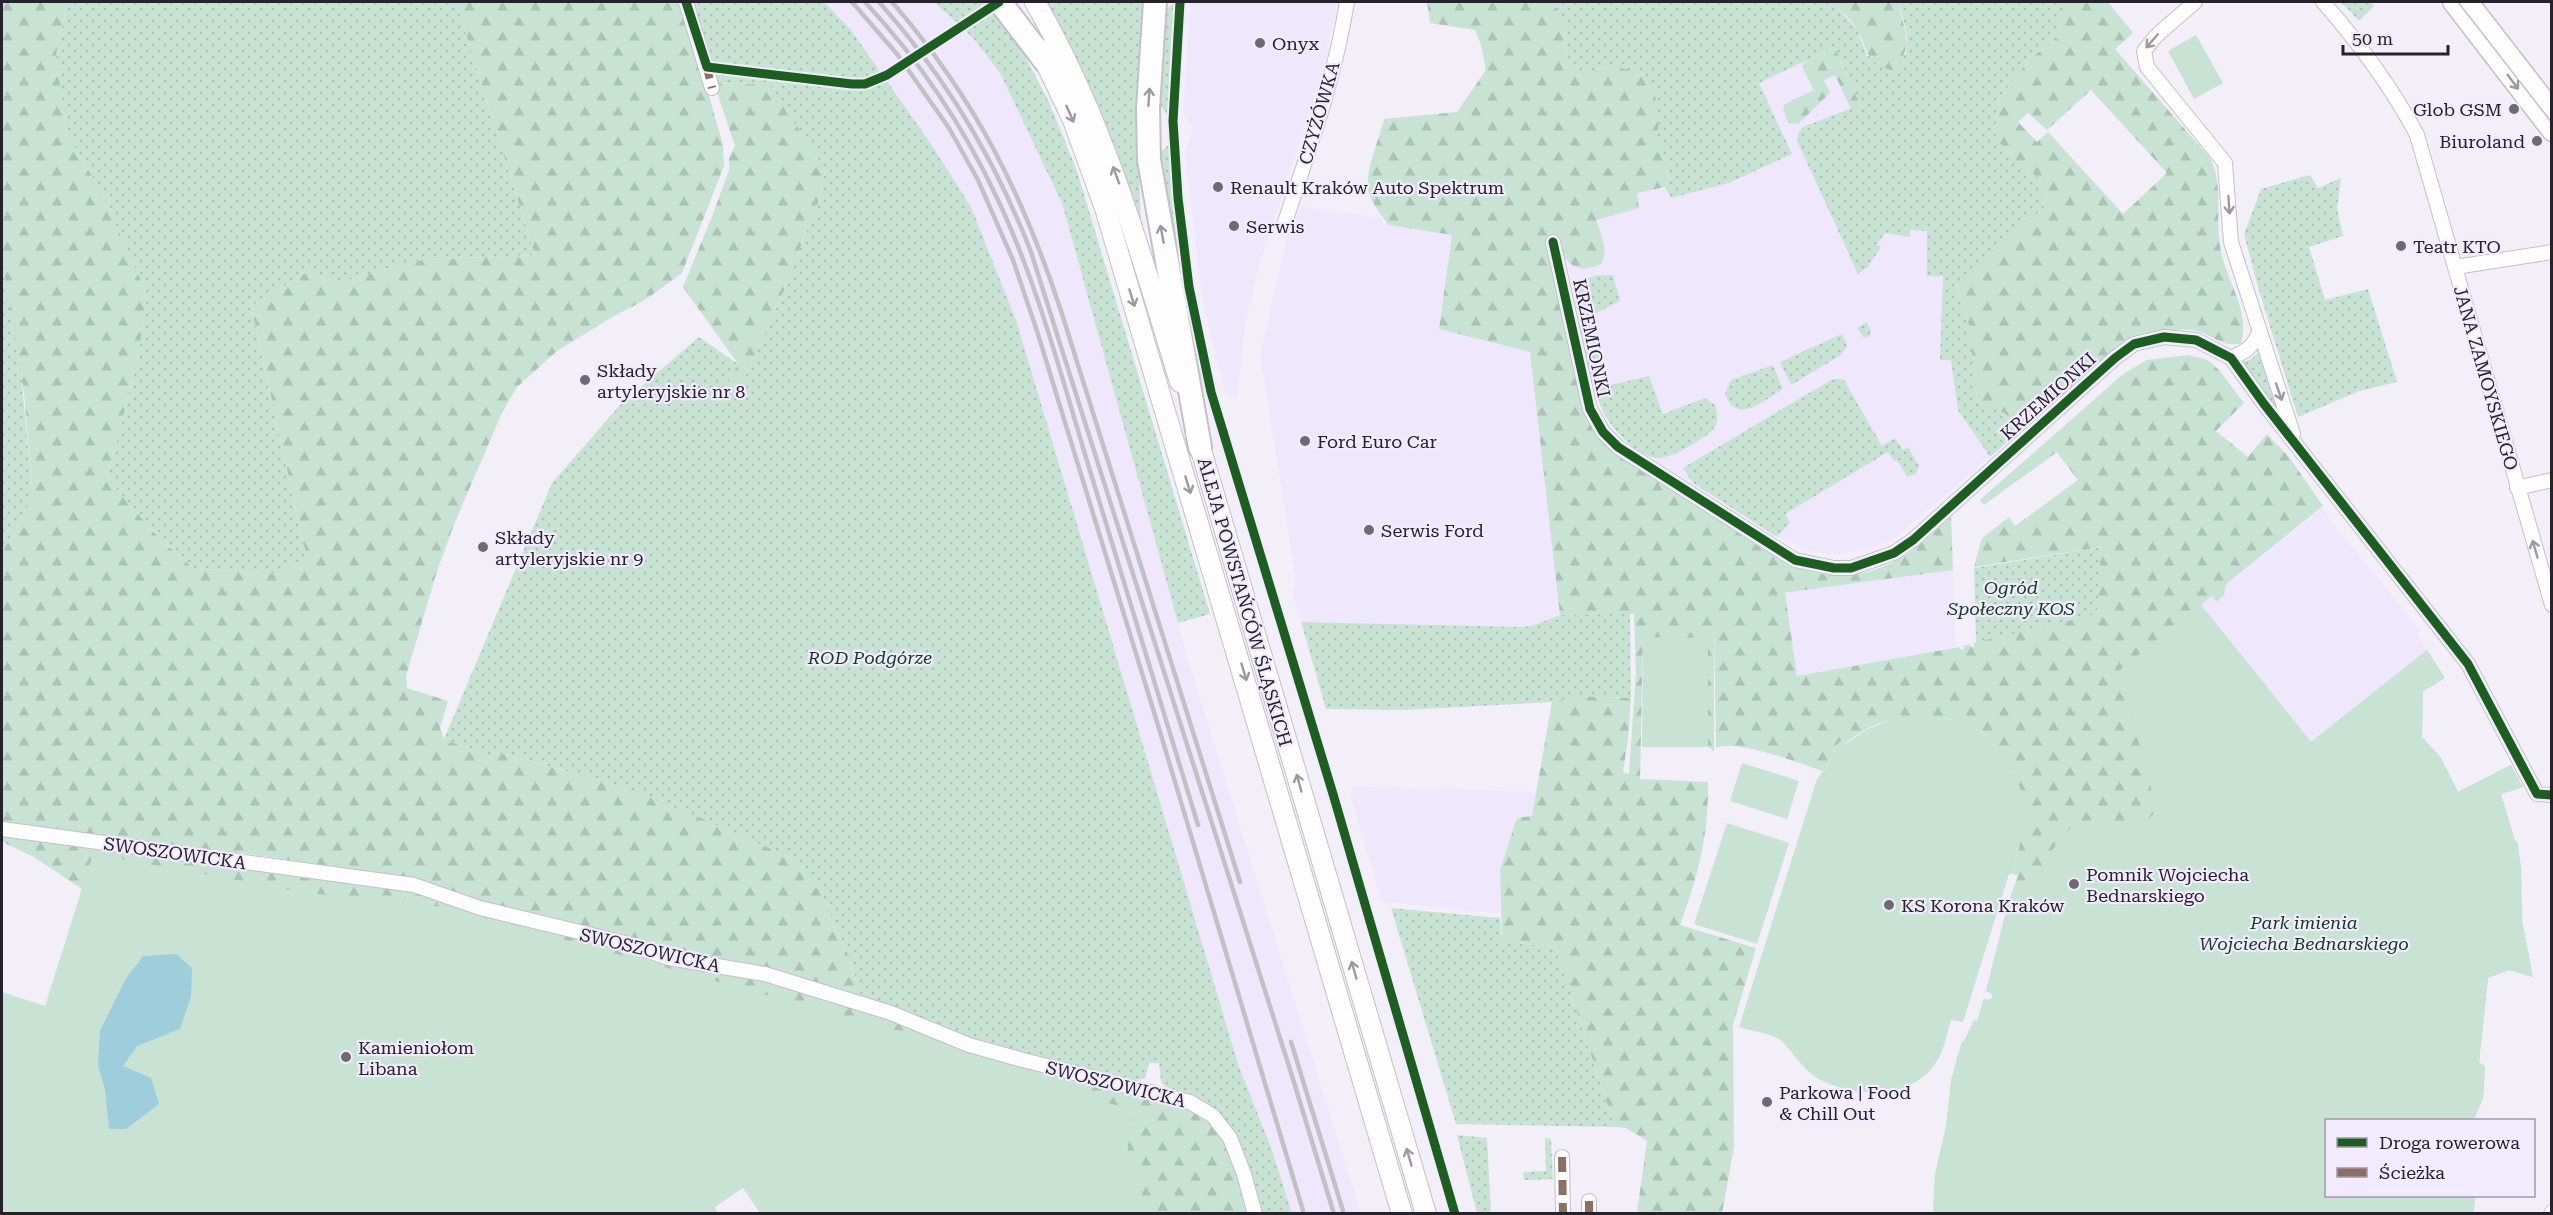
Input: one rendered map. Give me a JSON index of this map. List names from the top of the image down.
{
  "streets": {
    "main road": ["ALEJA POWSTAŃCÓW ŚLĄSKICH"],
    "street": [
      "CZYŻÓWKA",
      "KRZEMIONKI",
      "JANA ZAMOYSKIEGO",
      "SWOSZOWICKA"
    ]
  },
  "parks": ["Ogród Społeczny KOS", "ROD Podgórze", "Park imienia Wojciecha Bednarskiego"],
  "places": [
    "Onyx",
    "Glob GSM",
    "Biuroland",
    "Renault Kraków Auto Spektrum",
    "Serwis",
    "Teatr KTO",
    "Składy artyleryjskie nr 8",
    "Ford Euro Car",
    "Serwis Ford",
    "Składy artyleryjskie nr 9",
    "Pomnik Wojciecha Bednarskiego",
    "KS Korona Kraków",
    "Kamieniołom Libana",
    "Parkowa | Food & Chill Out"
  ],
  "legend": ["Droga rowerowa", "Ścieżka"],
  "scale_bar": "50 m"
}
